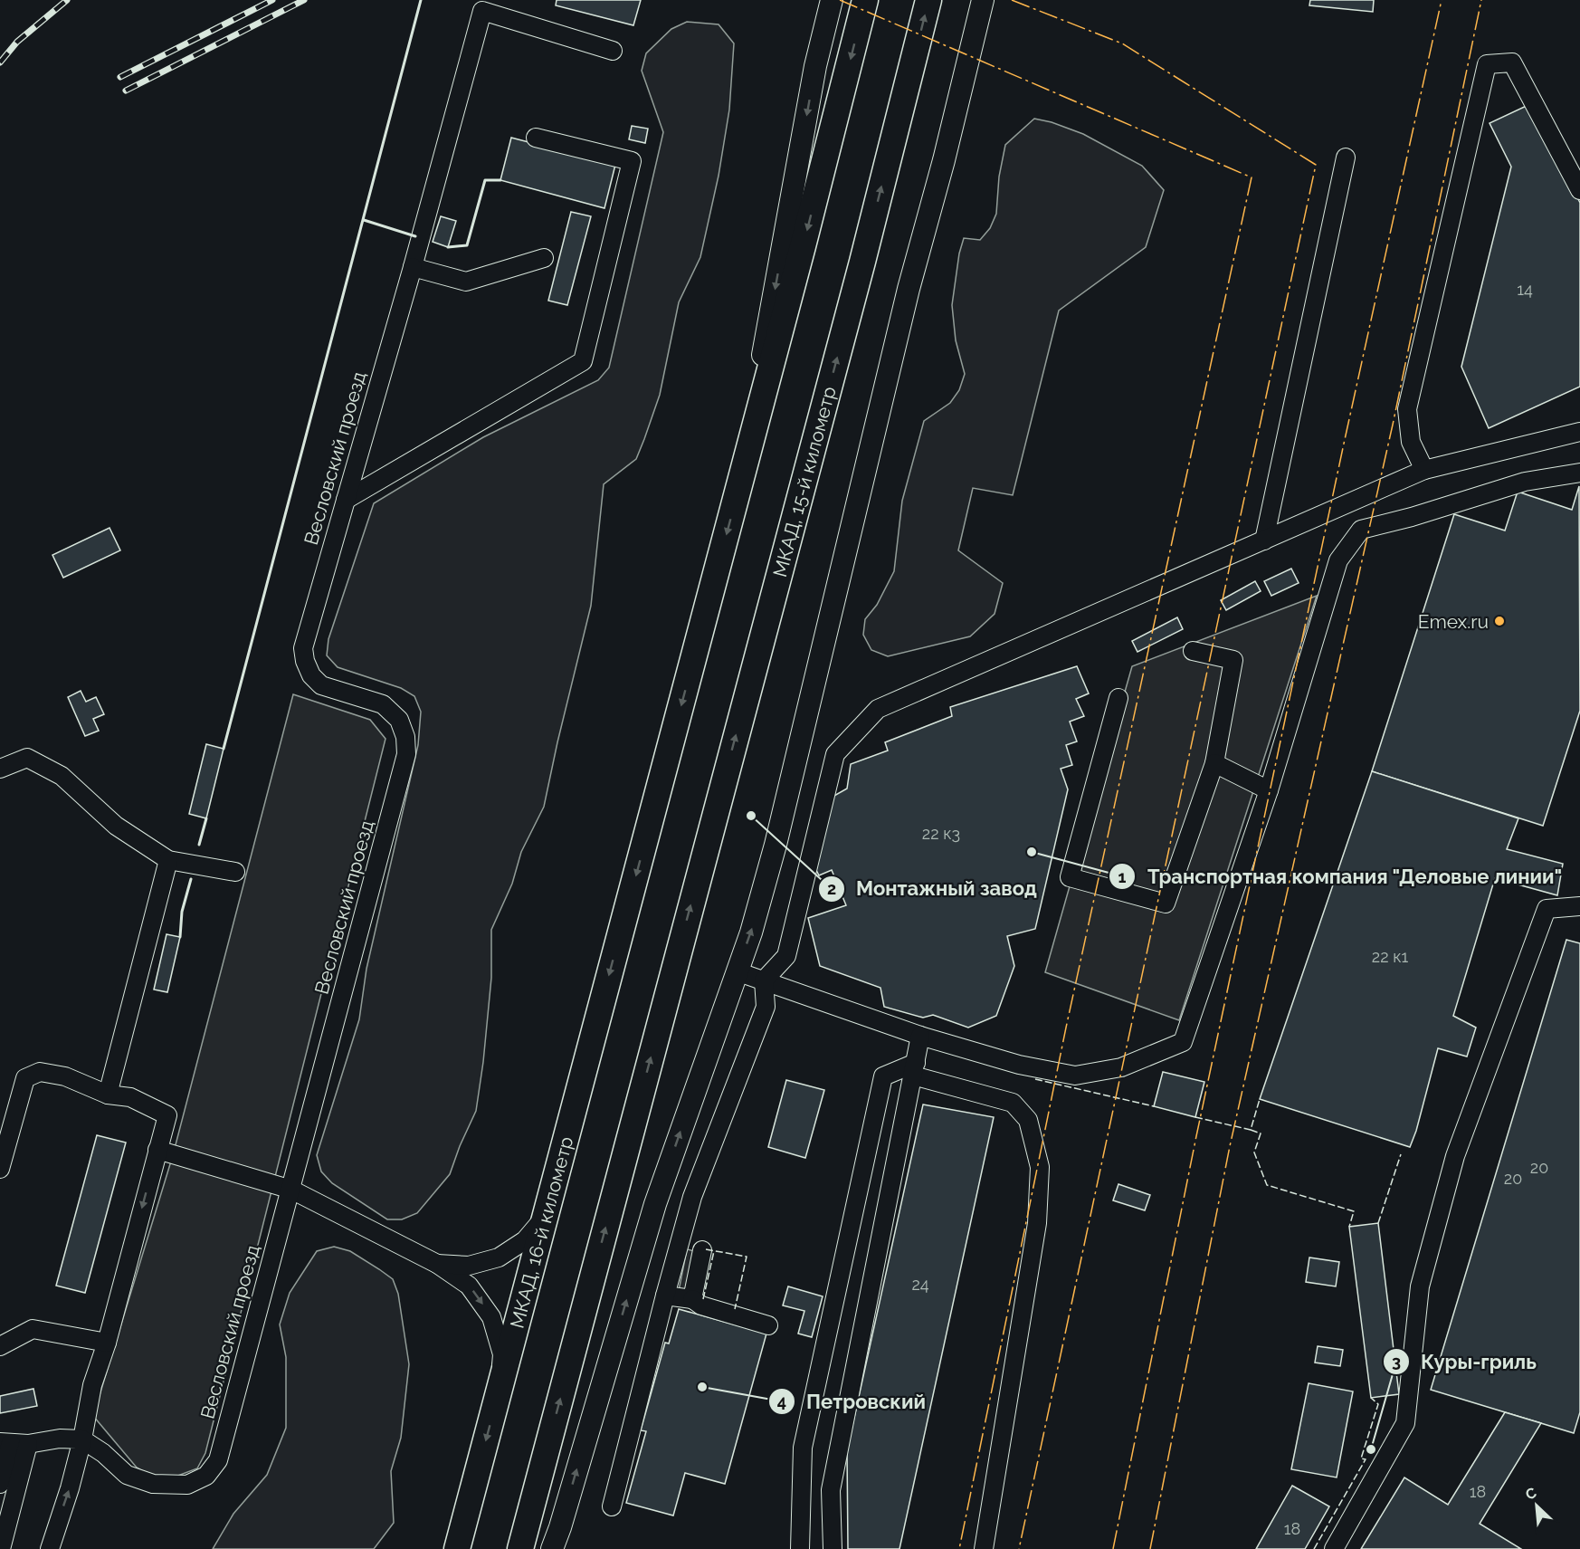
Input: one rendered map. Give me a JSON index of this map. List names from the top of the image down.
{
  "streets": {
    "highway": ["МКАД, 15-й километр", "МКАД, 16-й километр"],
    "street": ["Весловский проезд"]
  },
  "one_way": ["МКАД, 16-й километр"],
  "places": [
    "Emex.ru",
    "Монтажный завод",
    "Транспортная компания \"Деловые линии\"",
    "Петровский",
    "Куры-гриль"
  ],
  "house_numbers": [
    "14",
    "22 к3",
    "22 к1",
    "20",
    "20",
    "24",
    "18",
    "18"
  ],
  "north": "top left"
}
